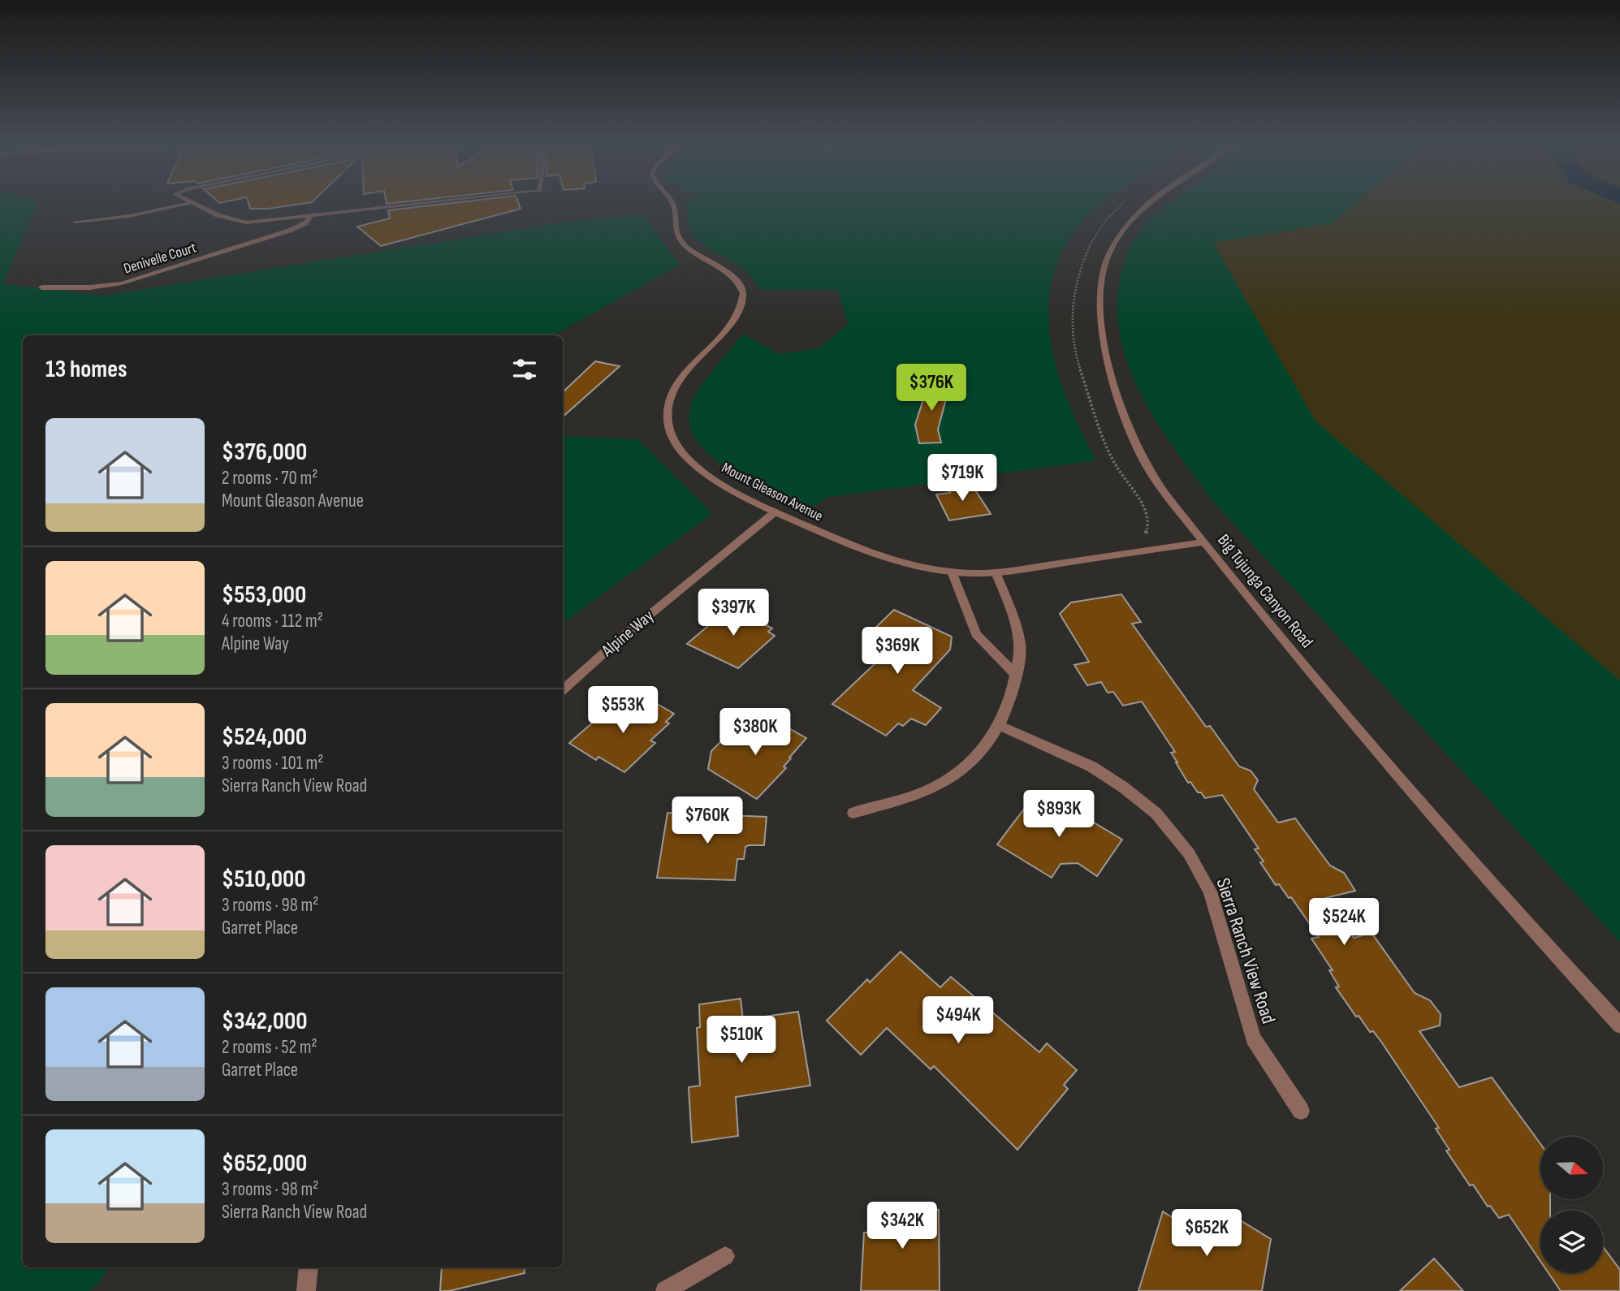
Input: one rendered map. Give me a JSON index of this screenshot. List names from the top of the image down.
{
  "streets": {
    "street": [
      "Denivelle Court",
      "Mount Gleason Avenue",
      "Big Tujunga Canyon Road",
      "Alpine Way",
      "Sierra Ranch View Road"
    ]
  },
  "crossings": [
    ["Mount Gleason Avenue", "Big Tujunga Canyon Road"],
    ["Mount Gleason Avenue", "Alpine Way"]
  ],
  "north": "right",
  "page": {
    "heading": "13 homes",
    "price": [
      "$376K",
      "$719K",
      "$397K",
      "$369K",
      "$553K",
      "$380K",
      "$893K",
      "$760K",
      "$524K",
      "$494K",
      "$510K",
      "$342K",
      "$652K"
    ],
    "list": [
      {
        "name": "$376,000",
        "note": "2 rooms · 70 m² · Mount Gleason Avenue"
      },
      {
        "name": "$553,000",
        "note": "4 rooms · 112 m² · Alpine Way"
      },
      {
        "name": "$524,000",
        "note": "3 rooms · 101 m² · Sierra Ranch View Road"
      },
      {
        "name": "$510,000",
        "note": "3 rooms · 98 m² · Garret Place"
      },
      {
        "name": "$342,000",
        "note": "2 rooms · 52 m² · Garret Place"
      },
      {
        "name": "$652,000",
        "note": "3 rooms · 98 m² · Sierra Ranch View Road"
      }
    ]
  }
}
